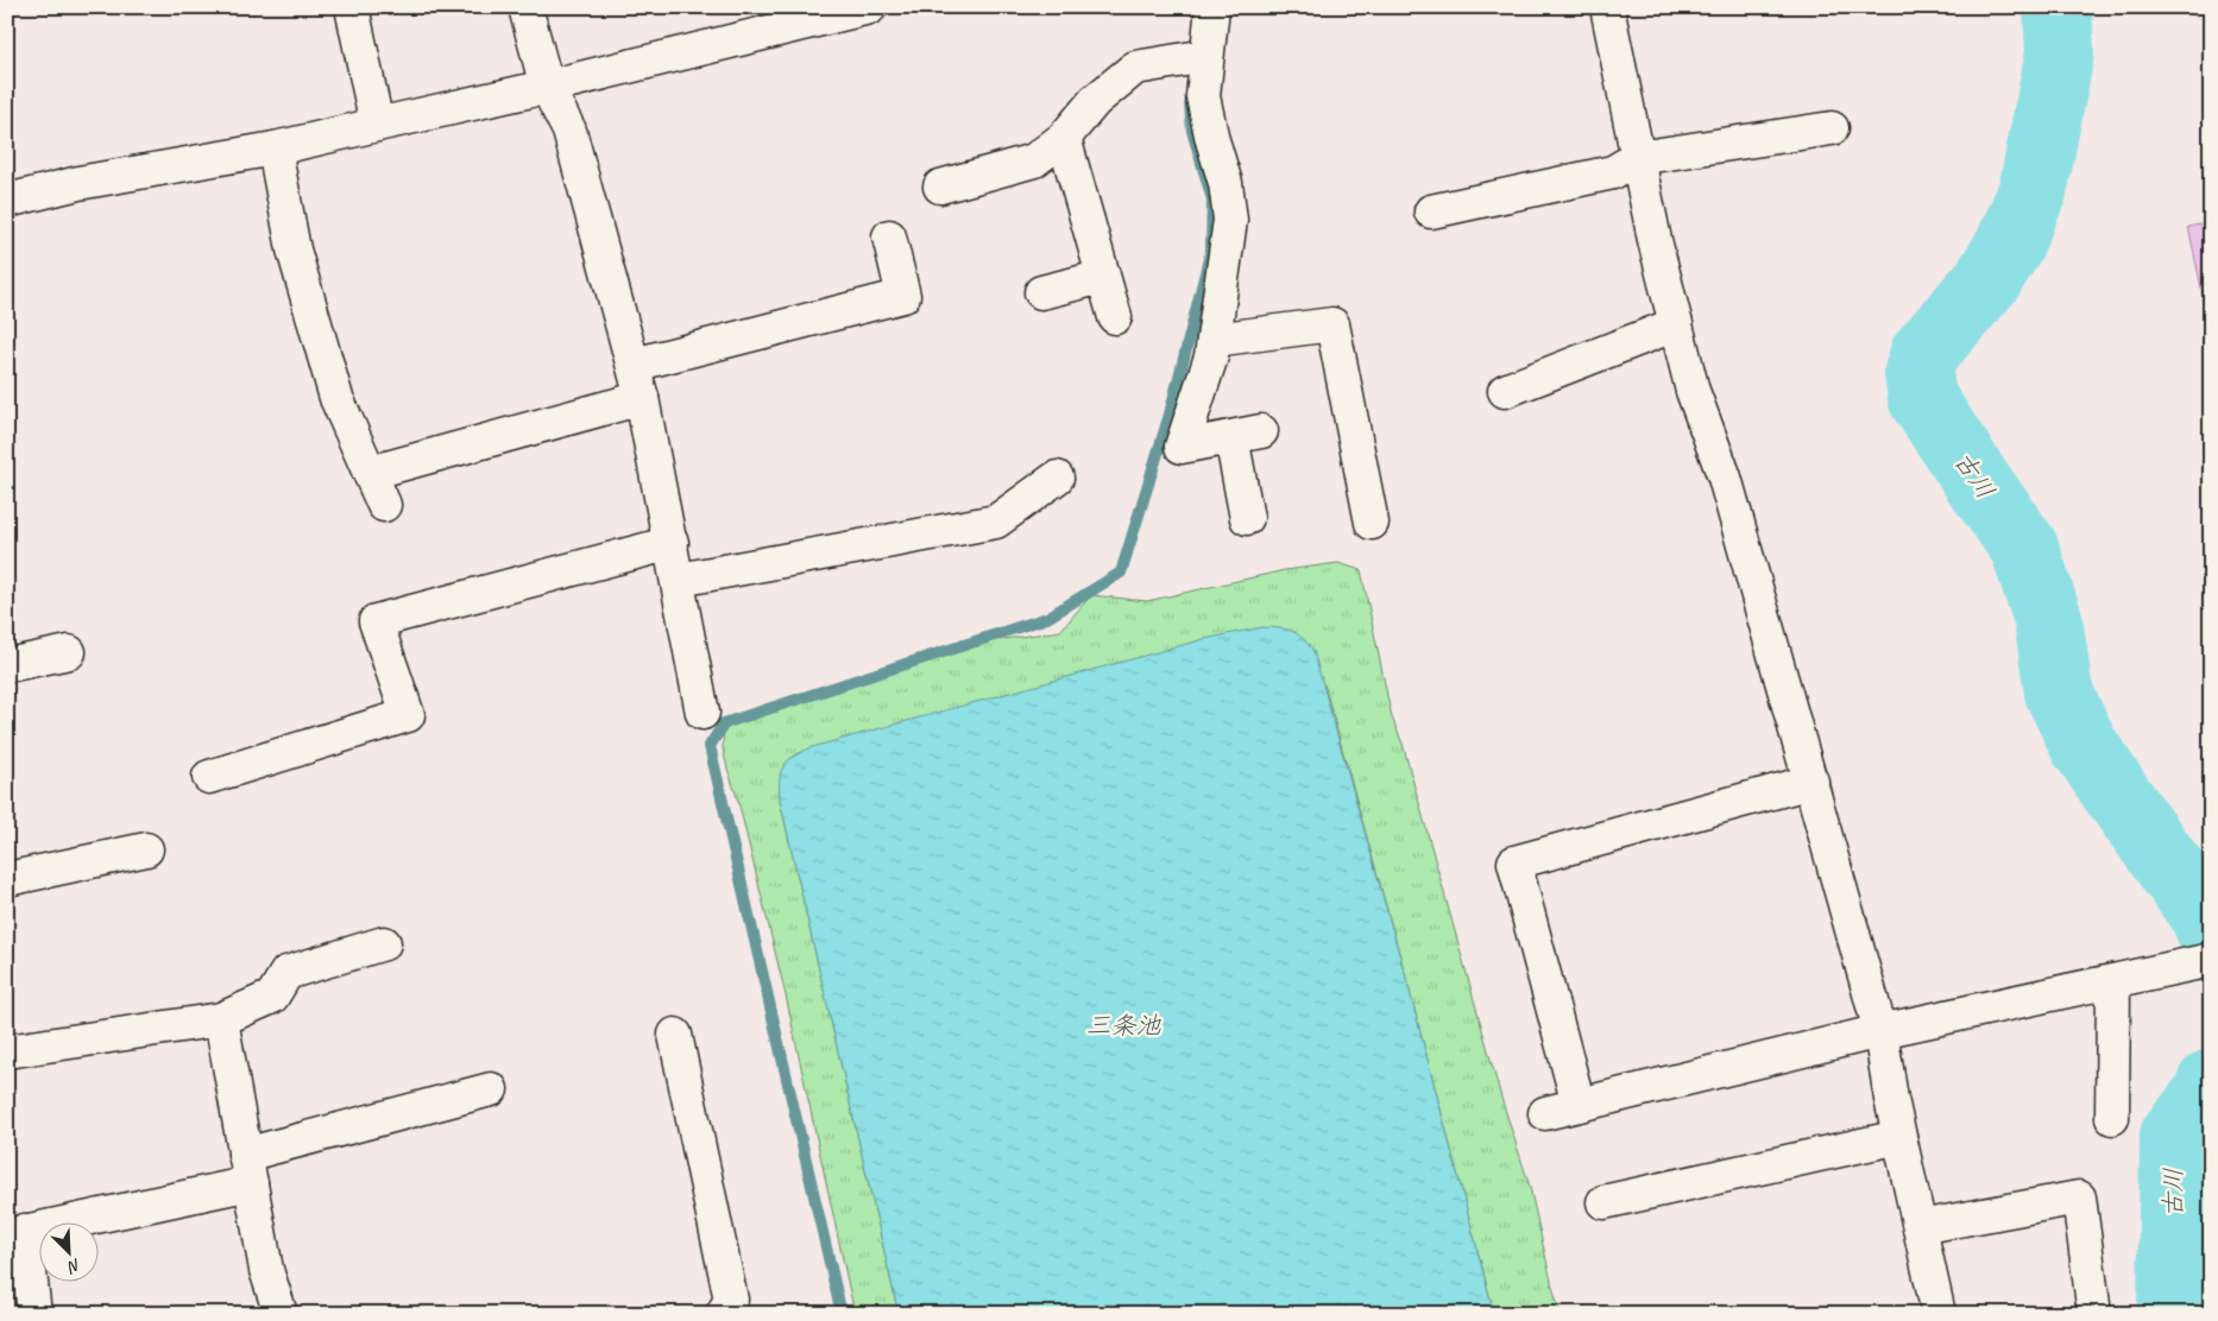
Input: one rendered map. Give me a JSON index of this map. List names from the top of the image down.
{
  "water": ["古川", "三条池"],
  "north": "bottom right"
}
